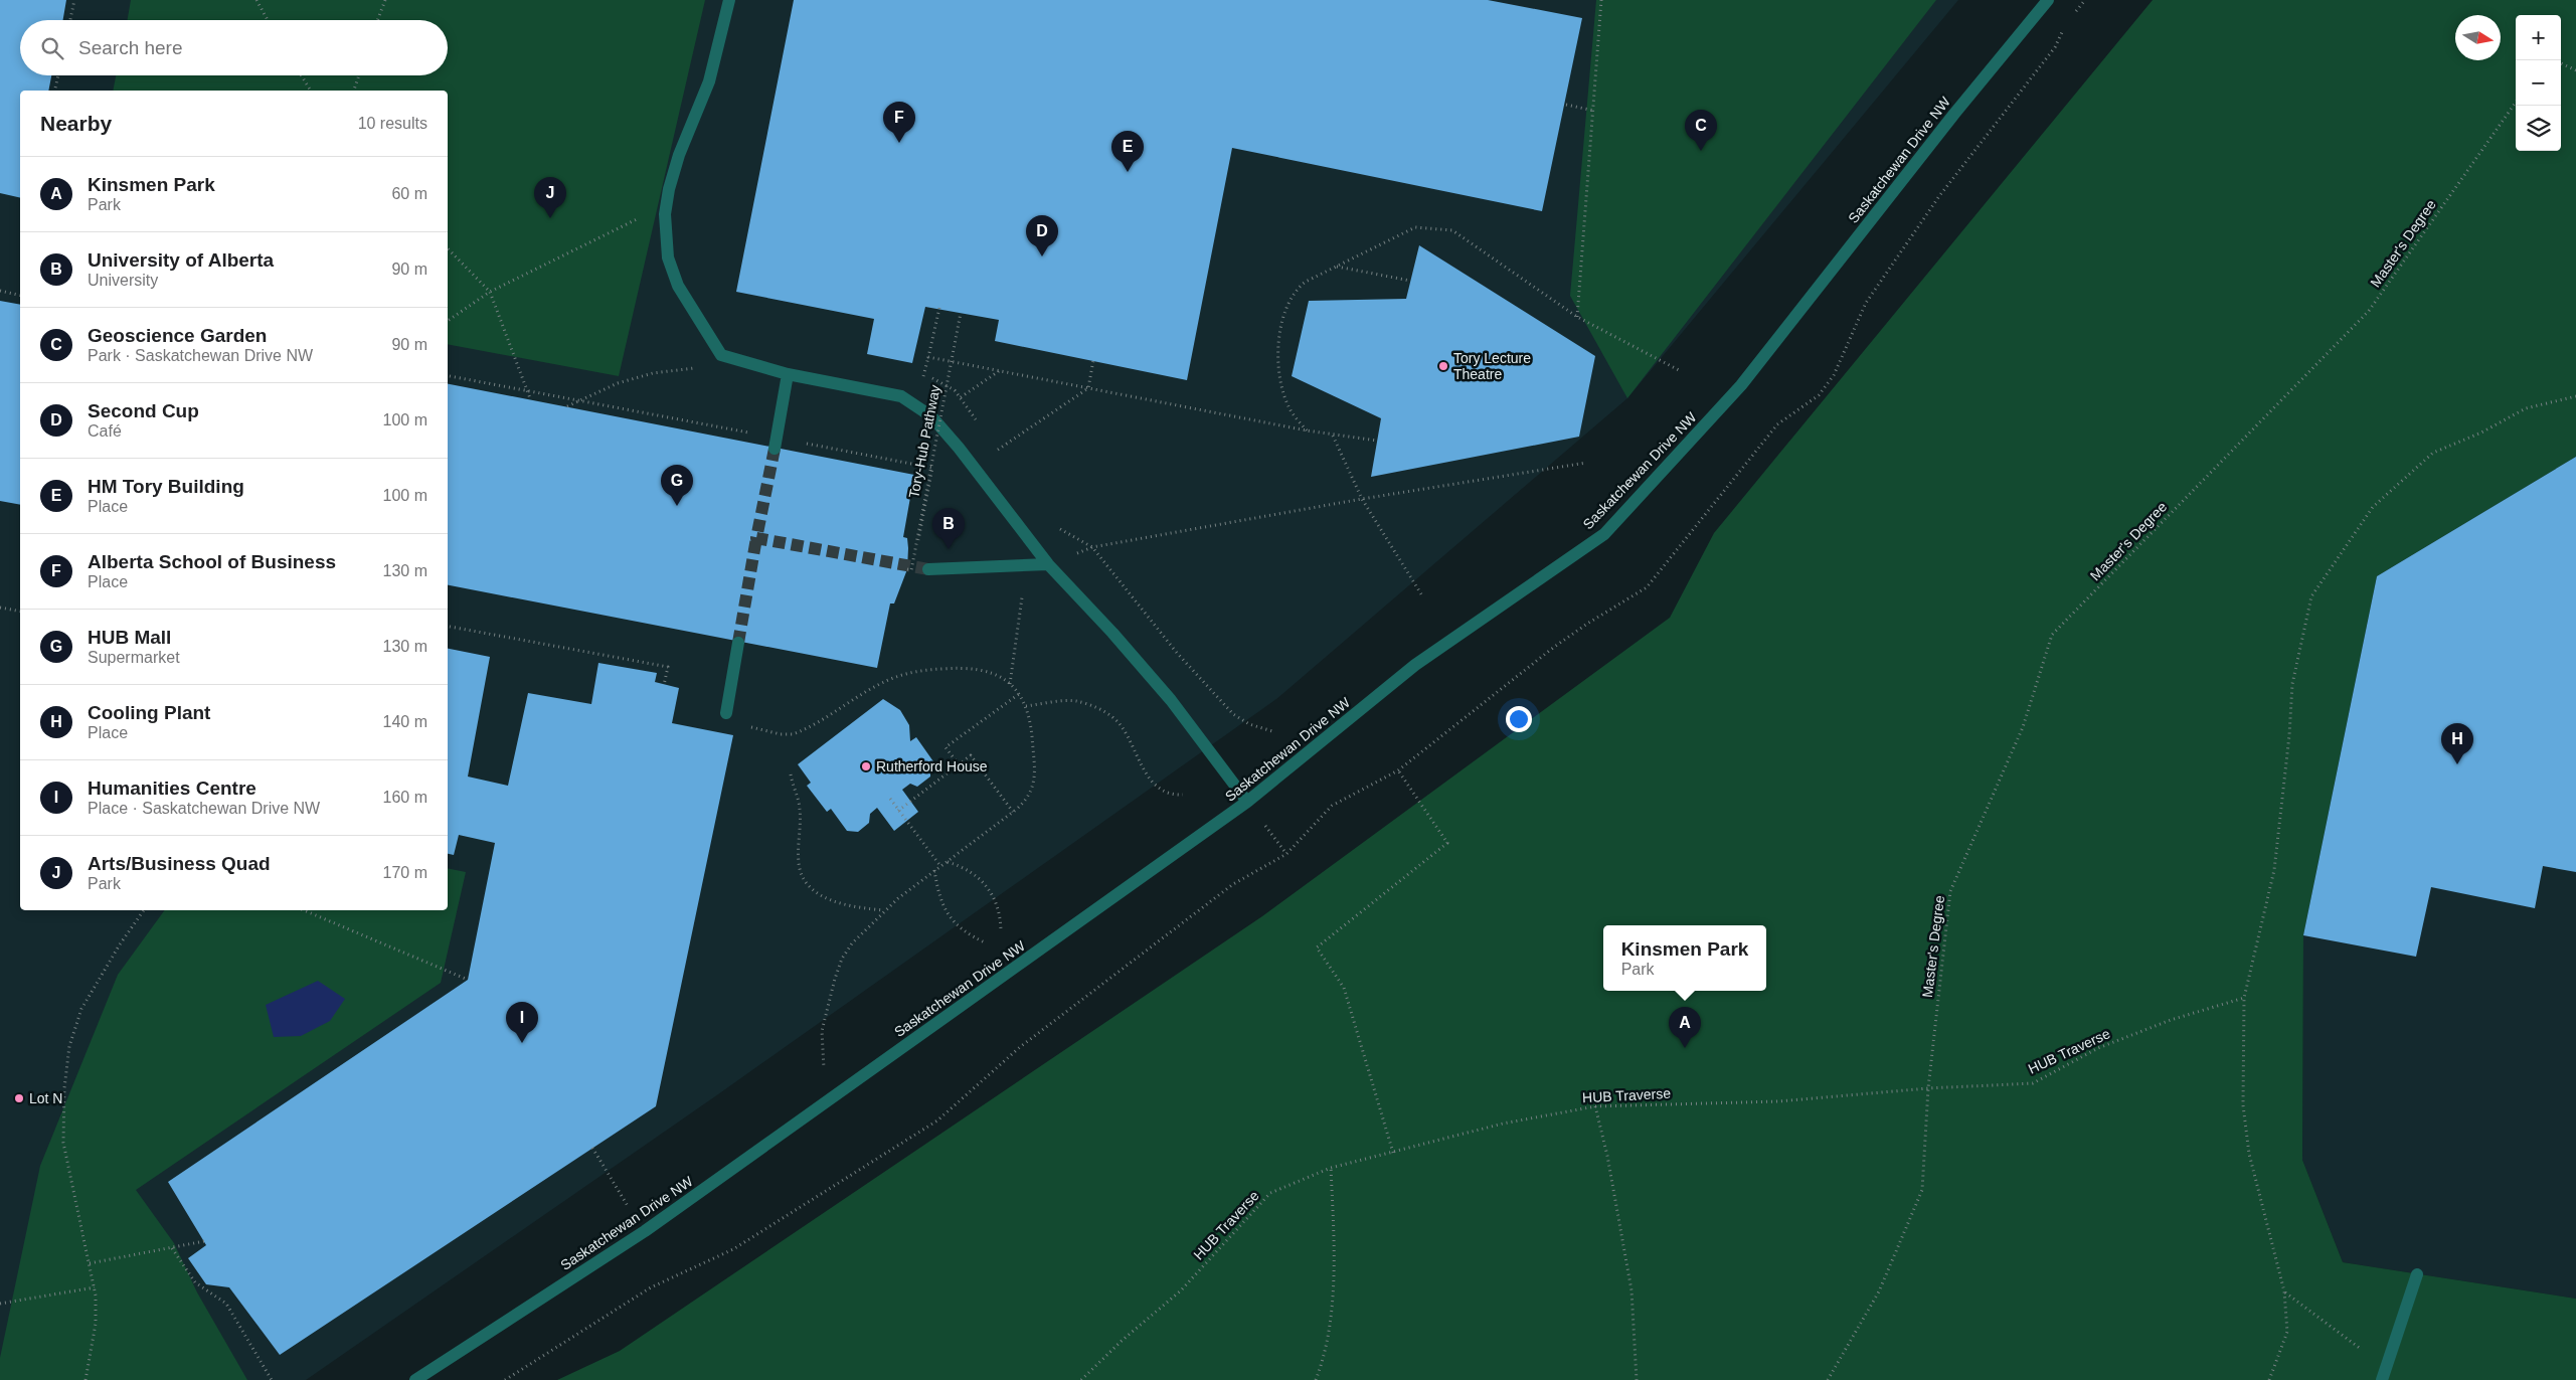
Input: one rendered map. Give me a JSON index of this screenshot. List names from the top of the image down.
{
  "streets": {
    "street": ["Saskatchewan Drive NW"],
    "path": ["Master's Degree", "Tory-Hub Pathway", "HUB Traverse"]
  },
  "crossings": [
    ["Master's Degree", "HUB Traverse"]
  ],
  "places": ["Tory Lecture Theatre", "Rutherford House", "Lot N"],
  "north": "right",
  "page": {
    "map_buttons": ["+", "−"],
    "search": "Search here",
    "heading": ["Nearby", "10 results"],
    "pins": [
      "F",
      "C",
      "E",
      "J",
      "D",
      "G",
      "B",
      "H",
      "I",
      "A"
    ],
    "list": [
      {
        "mark": "A",
        "name": "Kinsmen Park",
        "note": "Park",
        "value": "60 m"
      },
      {
        "mark": "B",
        "name": "University of Alberta",
        "note": "University",
        "value": "90 m"
      },
      {
        "mark": "C",
        "name": "Geoscience Garden",
        "note": "Park · Saskatchewan Drive NW",
        "value": "90 m"
      },
      {
        "mark": "D",
        "name": "Second Cup",
        "note": "Café",
        "value": "100 m"
      },
      {
        "mark": "E",
        "name": "HM Tory Building",
        "note": "Place",
        "value": "100 m"
      },
      {
        "mark": "F",
        "name": "Alberta School of Business",
        "note": "Place",
        "value": "130 m"
      },
      {
        "mark": "G",
        "name": "HUB Mall",
        "note": "Supermarket",
        "value": "130 m"
      },
      {
        "mark": "H",
        "name": "Cooling Plant",
        "note": "Place",
        "value": "140 m"
      },
      {
        "mark": "I",
        "name": "Humanities Centre",
        "note": "Place · Saskatchewan Drive NW",
        "value": "160 m"
      },
      {
        "mark": "J",
        "name": "Arts/Business Quad",
        "note": "Park",
        "value": "170 m"
      }
    ],
    "popup": ["Kinsmen Park", "Park"]
  }
}
